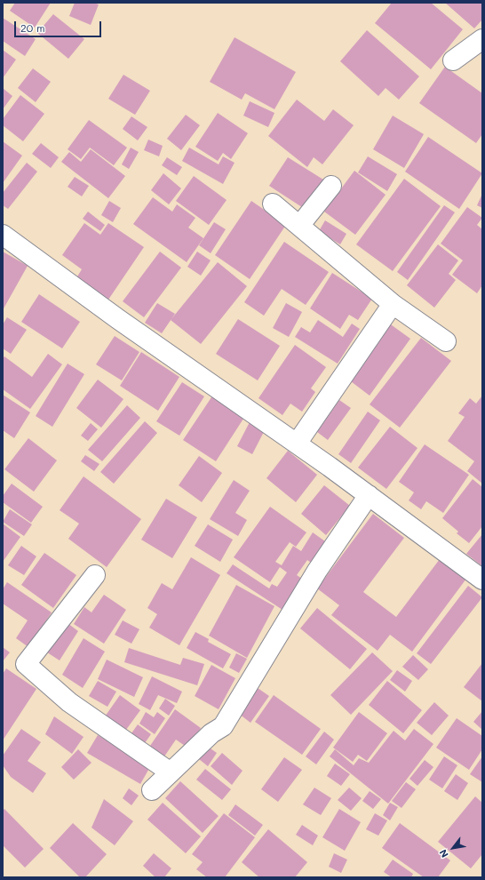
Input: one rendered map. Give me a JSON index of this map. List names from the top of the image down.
{
  "scale_bar": "20 m",
  "north": "bottom left"
}
